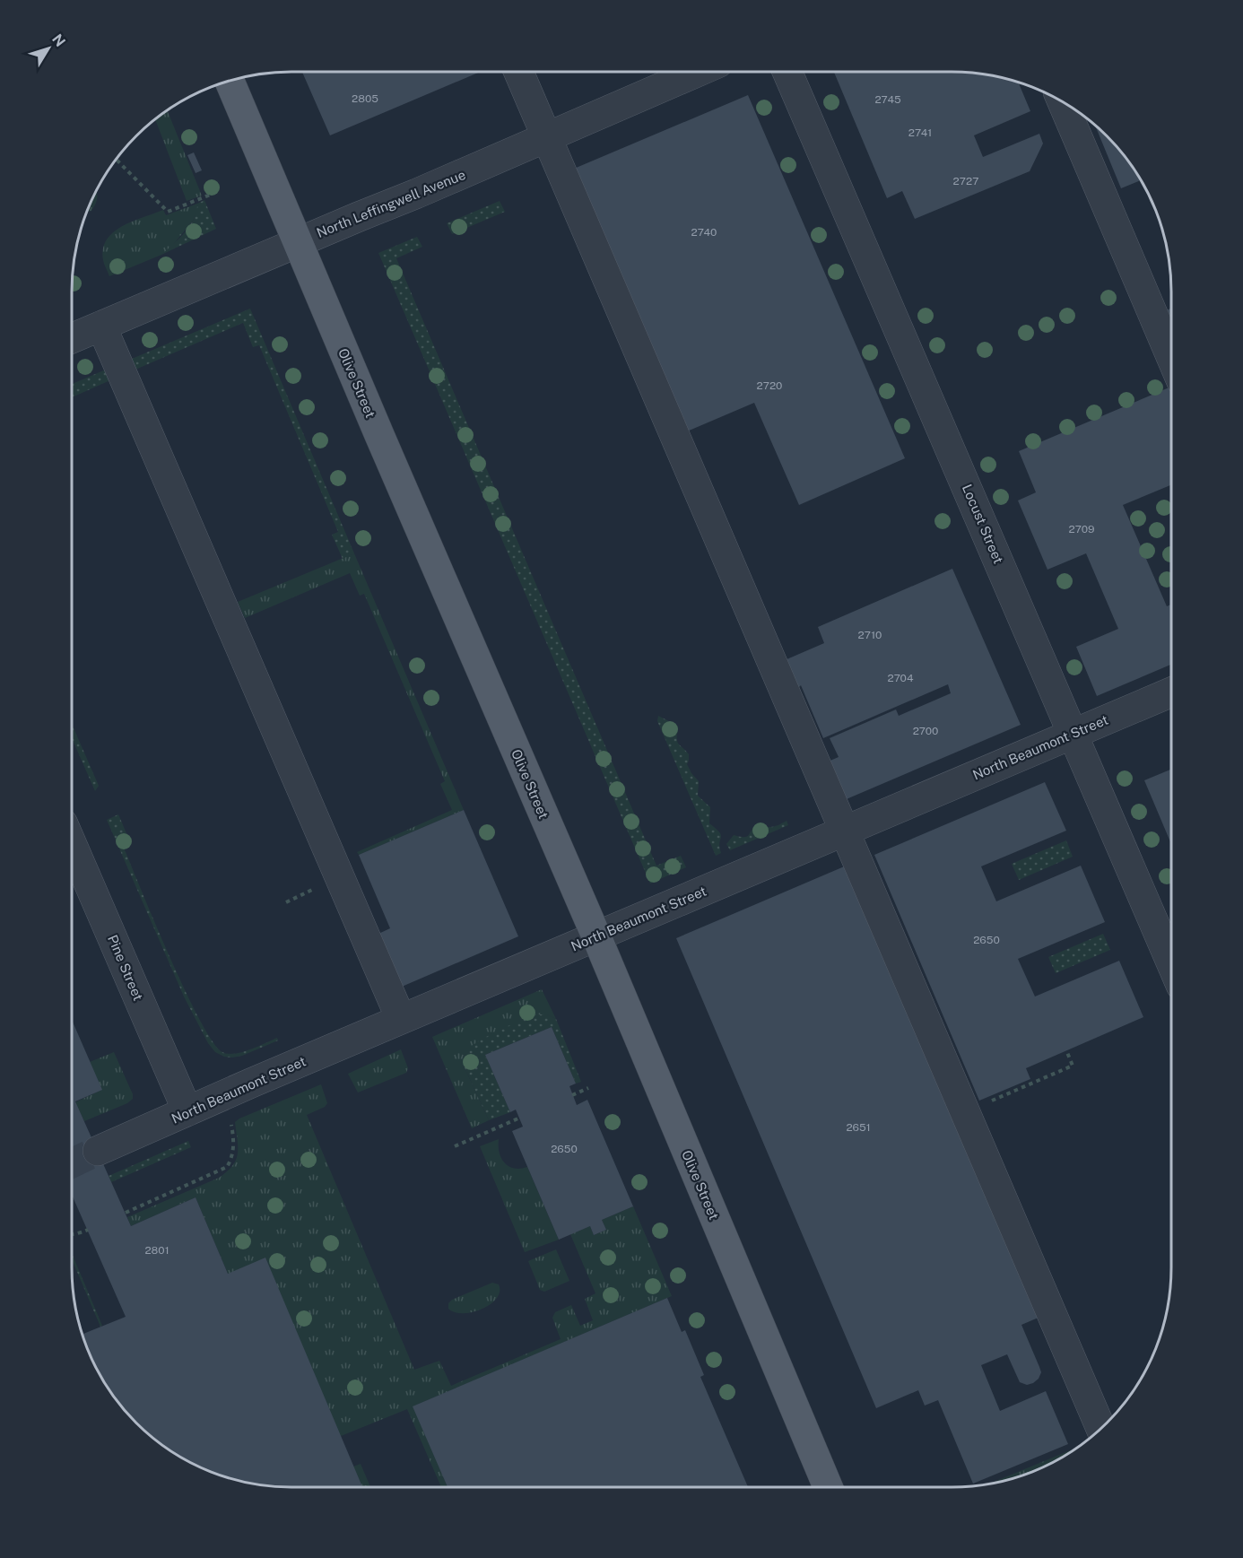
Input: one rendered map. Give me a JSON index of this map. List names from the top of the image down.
{
  "streets": {
    "main road": ["Olive Street"],
    "street": [
      "North Leffingwell Avenue",
      "Locust Street",
      "North Beaumont Street",
      "Pine Street"
    ]
  },
  "crossings": [
    ["North Leffingwell Avenue", "Olive Street"],
    ["Olive Street", "North Beaumont Street"],
    ["Locust Street", "North Beaumont Street"],
    ["North Beaumont Street", "Pine Street"]
  ],
  "house_numbers": [
    "2805",
    "2745",
    "2741",
    "2727",
    "2740",
    "2720",
    "2709",
    "2710",
    "2704",
    "2700",
    "2650",
    "2651",
    "2650",
    "2801"
  ],
  "north": "top right"
}
